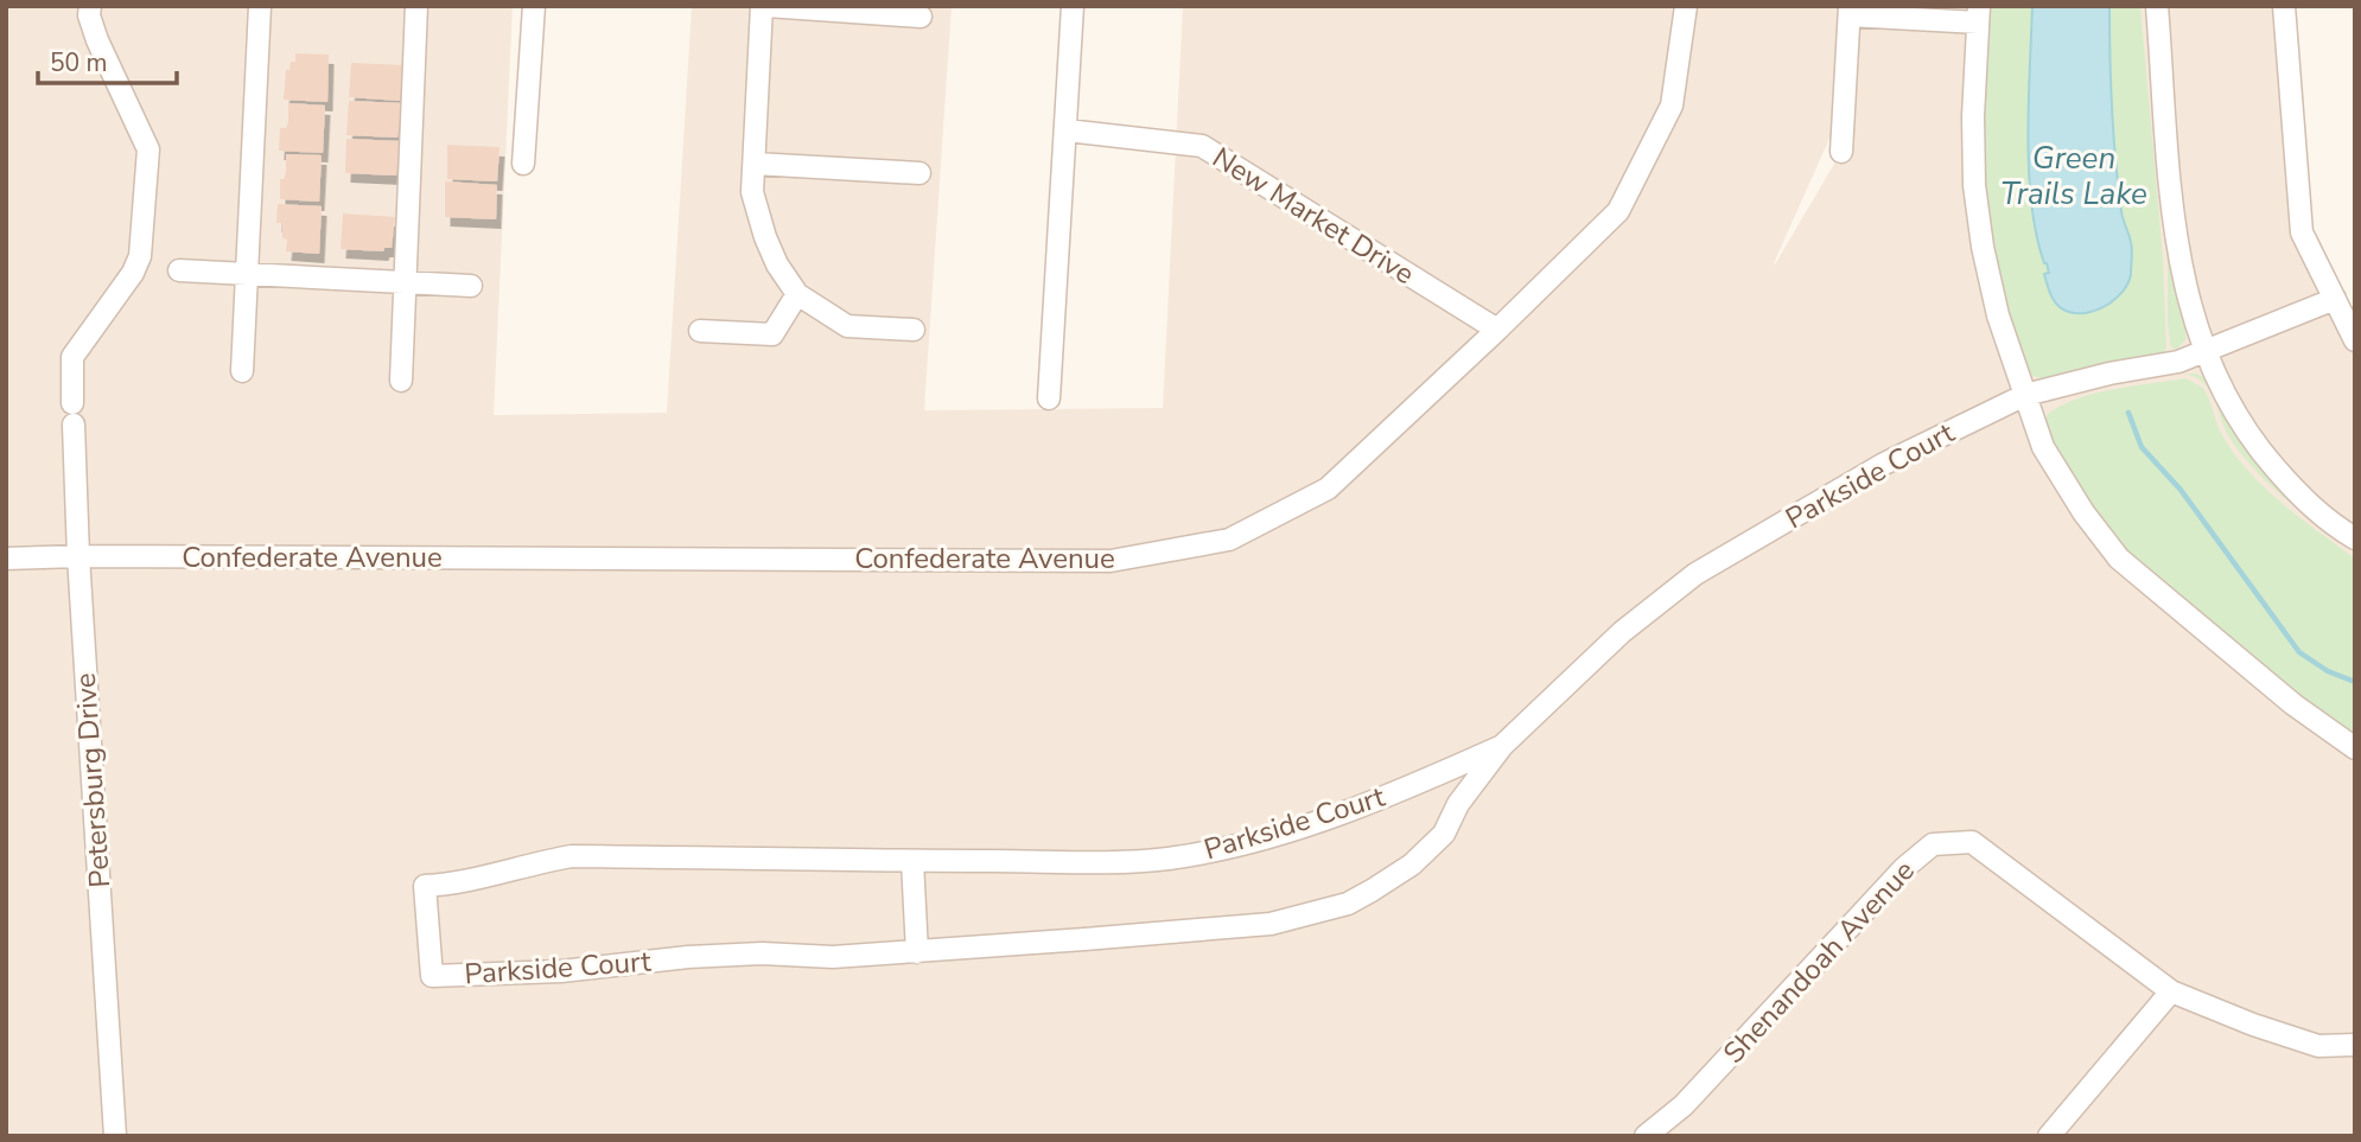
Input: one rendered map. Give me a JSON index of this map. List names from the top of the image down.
{
  "streets": {
    "street": [
      "New Market Drive",
      "Parkside Court",
      "Confederate Avenue",
      "Petersburg Drive",
      "Shenandoah Avenue"
    ]
  },
  "crossings": [
    ["New Market Drive", "Confederate Avenue"],
    ["Confederate Avenue", "Petersburg Drive"]
  ],
  "water": ["Green Trails Lake"],
  "scale_bar": "50 m"
}
